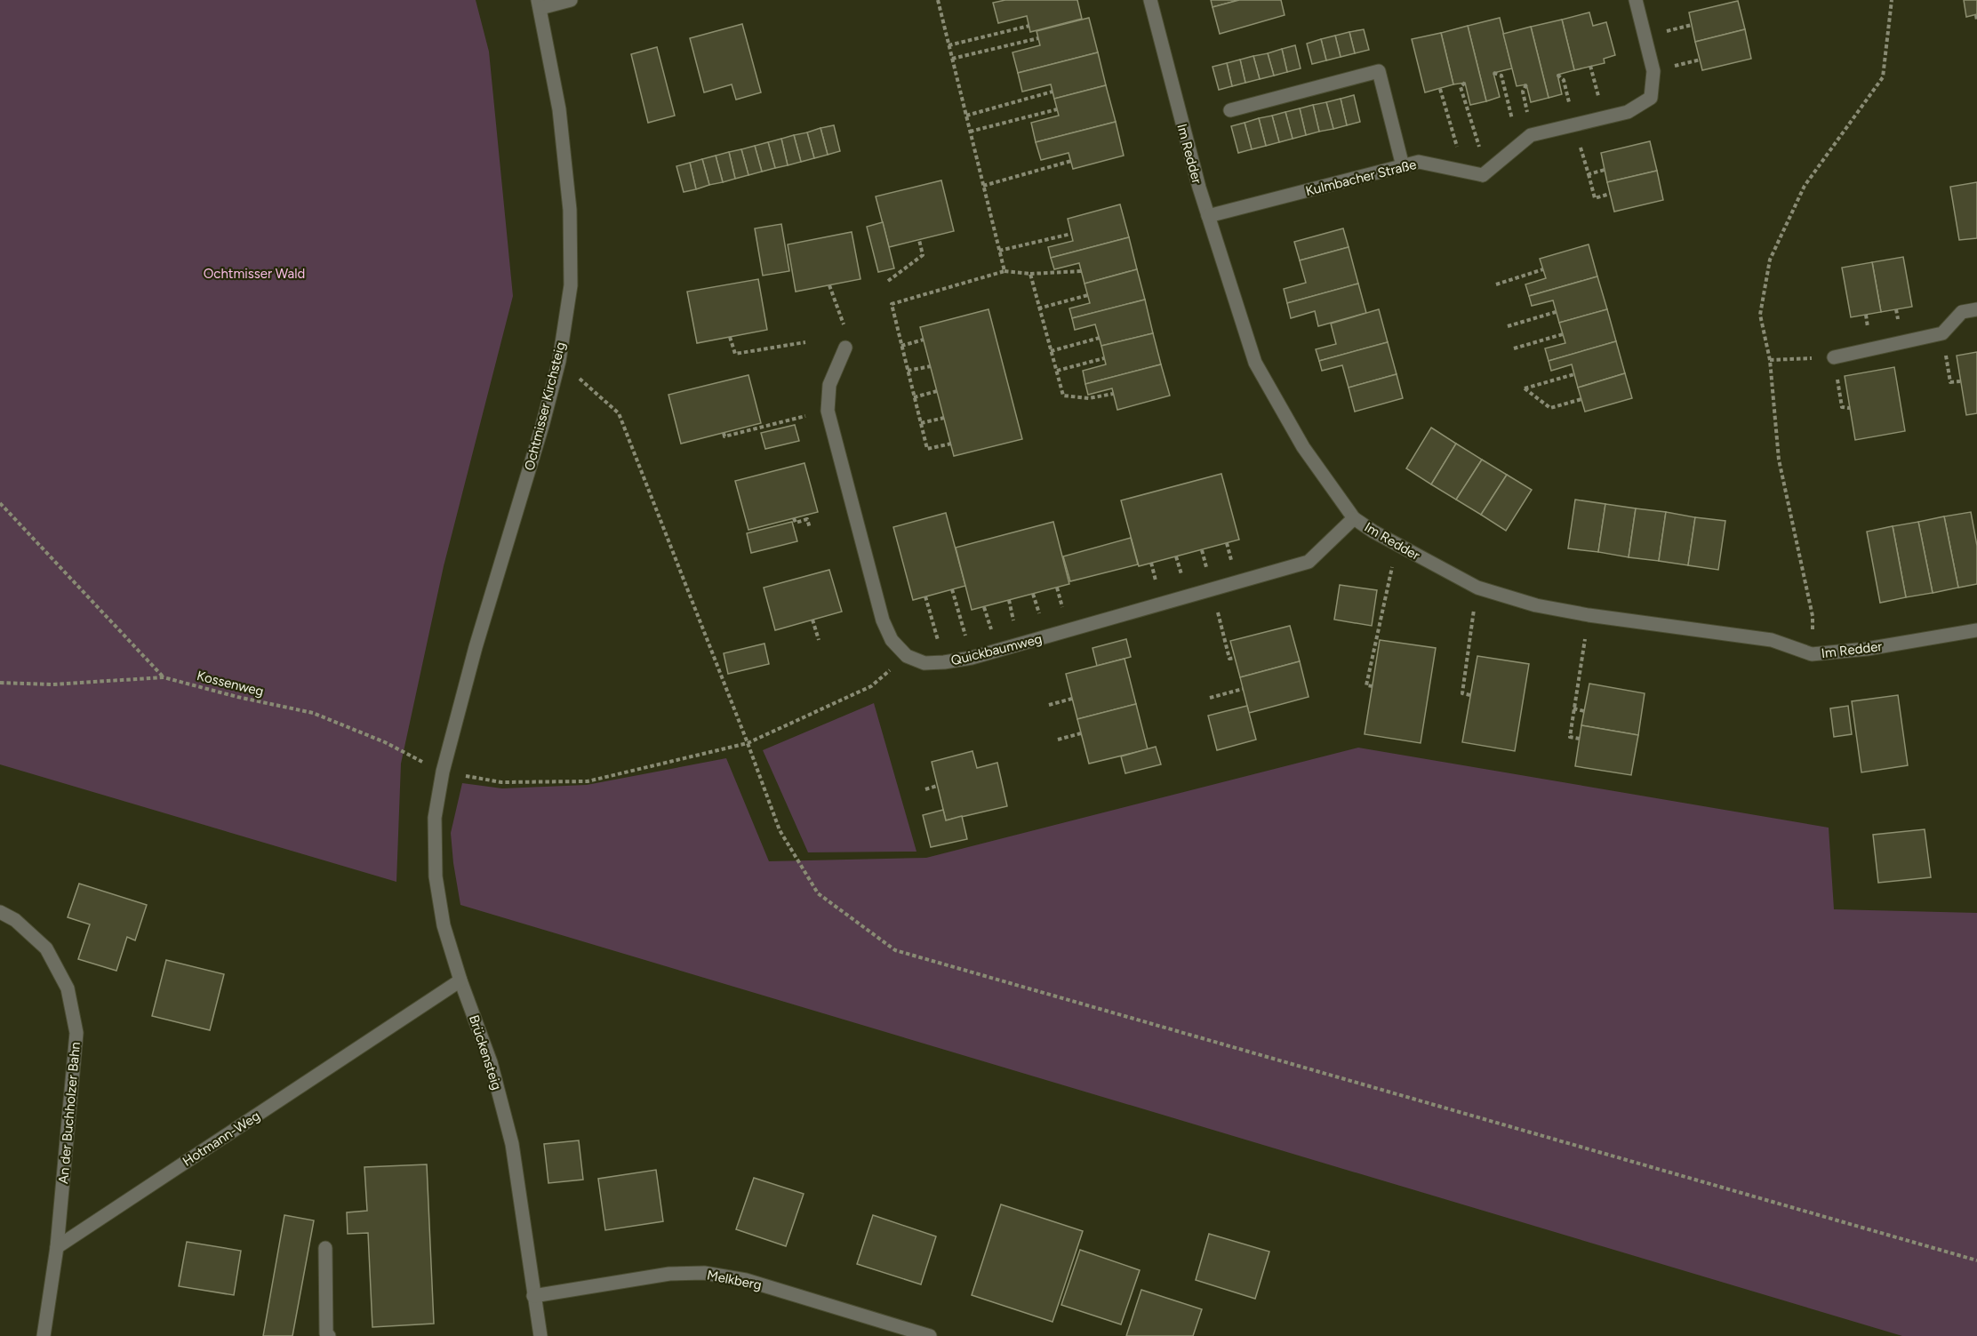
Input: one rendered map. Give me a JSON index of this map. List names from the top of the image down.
{
  "streets": {
    "street": [
      "Im Redder",
      "Kulmbacher Straße",
      "Ochtmisser Kirchsteig",
      "Quickbaumweg",
      "Brückensteig",
      "An der Buchholzer Bahn",
      "Hotmann-Weg",
      "Melkberg"
    ],
    "path": ["Kossenweg"]
  },
  "crossings": [
    ["Im Redder", "Kulmbacher Straße"],
    ["Im Redder", "Quickbaumweg"],
    ["Ochtmisser Kirchsteig", "Kossenweg"],
    ["Ochtmisser Kirchsteig", "Brückensteig"],
    ["Quickbaumweg", "Kossenweg"],
    ["Kossenweg", "Brückensteig"],
    ["Brückensteig", "Hotmann-Weg"],
    ["Brückensteig", "Melkberg"],
    ["An der Buchholzer Bahn", "Hotmann-Weg"]
  ],
  "parks": ["Ochtmisser Wald"]
}
